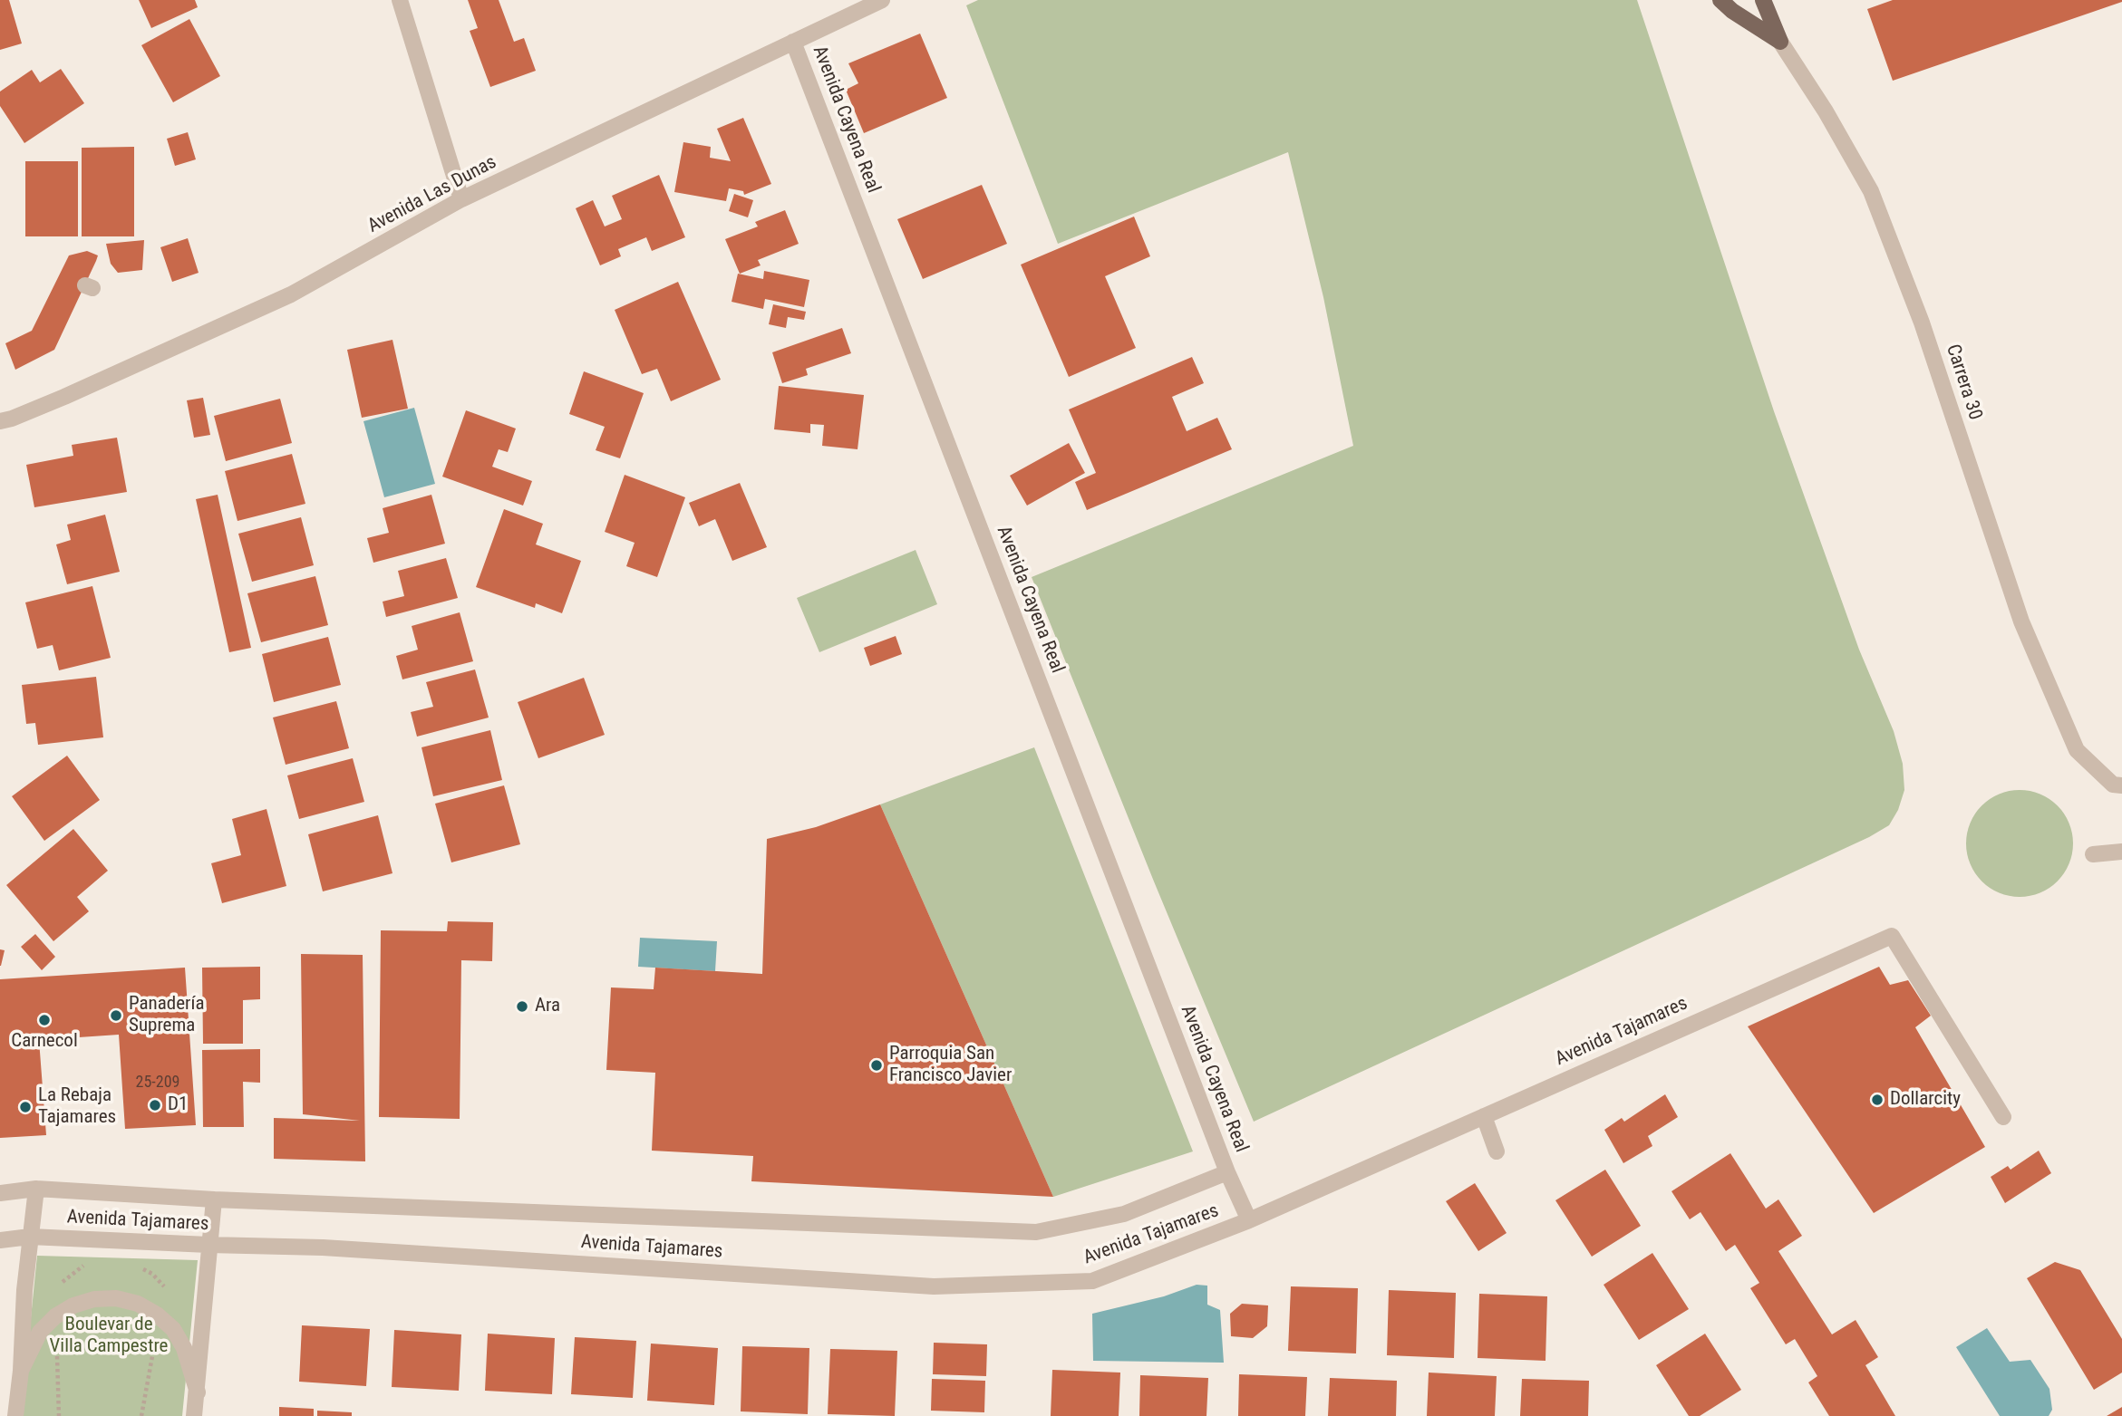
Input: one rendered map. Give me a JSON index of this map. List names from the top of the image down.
{
  "streets": {
    "main road": ["Carrera 30"],
    "street": ["Avenida Cayena Real", "Avenida Las Dunas", "Avenida Tajamares"]
  },
  "crossings": [
    ["Avenida Cayena Real", "Avenida Las Dunas"],
    ["Avenida Cayena Real", "Avenida Tajamares"]
  ],
  "parks": ["Boulevar de Villa Campestre"],
  "places": [
    "Ara",
    "Panadería Suprema",
    "Carnecol",
    "Parroquia San Francisco Javier",
    "Dollarcity",
    "D1",
    "La Rebaja Tajamares"
  ],
  "house_numbers": ["25-209"]
}
